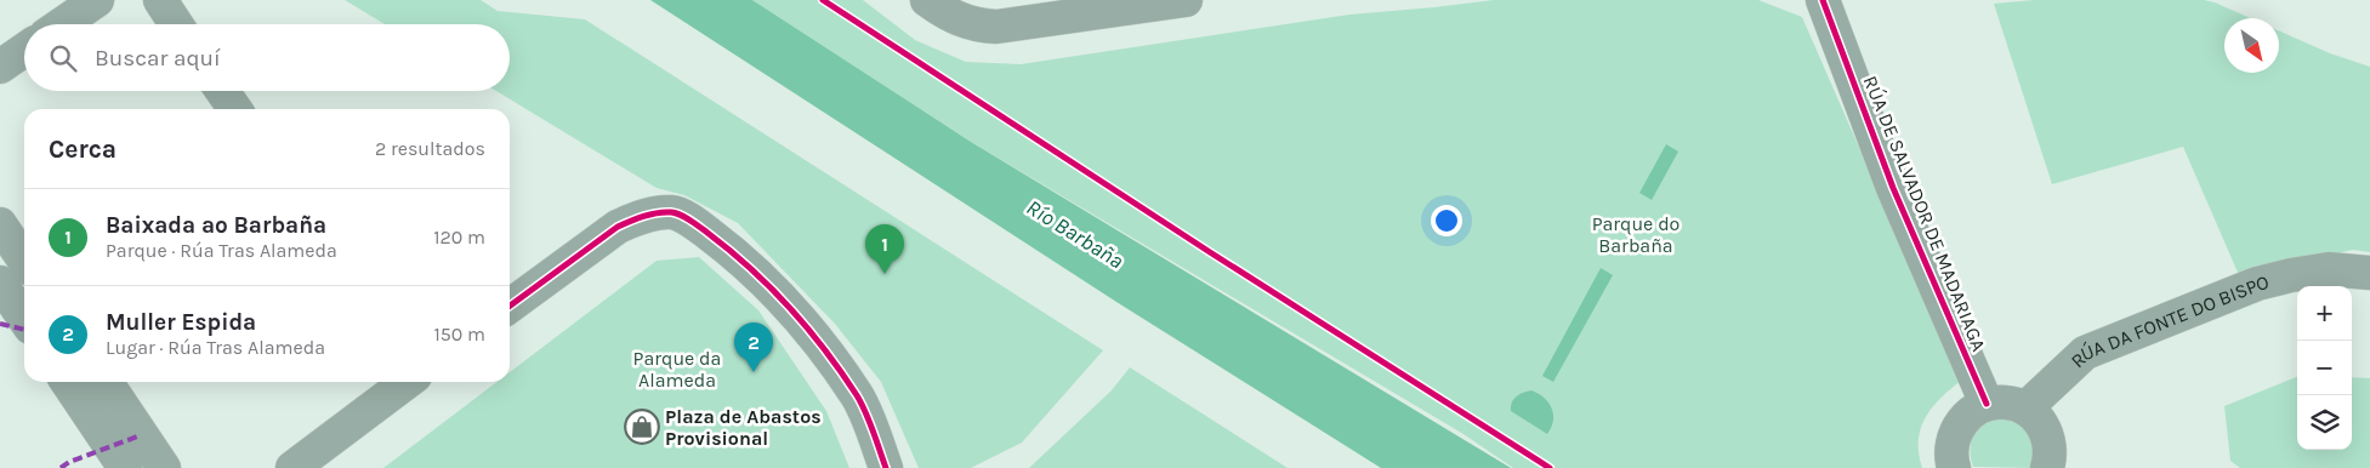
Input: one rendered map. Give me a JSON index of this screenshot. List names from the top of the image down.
{
  "streets": {
    "street": ["RÚA DE SALVADOR DE MADARIAGA", "RÚA DA FONTE DO BISPO"]
  },
  "water": ["Río Barbaña"],
  "parks": ["Parque do Barbaña", "Parque da Alameda"],
  "places": {
    "shop": ["Plaza de Abastos Provisional"]
  },
  "north": "bottom right",
  "page": {
    "search": "Buscar aquí",
    "heading": ["Cerca", "2 resultados"],
    "list": [
      {
        "mark": "1",
        "name": "Baixada ao Barbaña",
        "note": "Parque · Rúa Tras Alameda",
        "value": "120 m"
      },
      {
        "mark": "2",
        "name": "Muller Espida",
        "note": "Lugar · Rúa Tras Alameda",
        "value": "150 m"
      }
    ],
    "pins": ["1", "2"],
    "map_buttons": ["+", "−"]
  }
}
